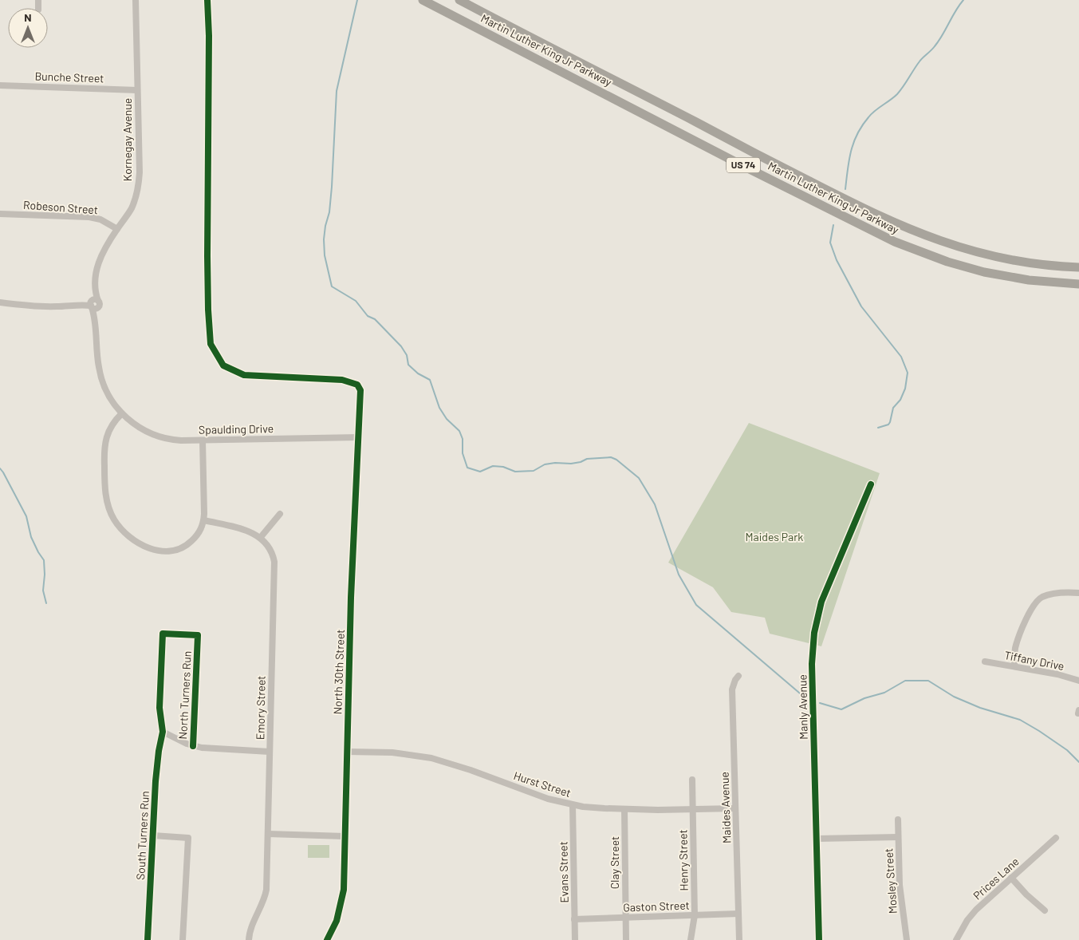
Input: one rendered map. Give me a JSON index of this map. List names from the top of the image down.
{
  "streets": {
    "highway": ["Martin Luther King Jr Parkway", "US 74"],
    "street": [
      "Bunche Street",
      "Kornegay Avenue",
      "Robeson Street",
      "Spaulding Drive",
      "Tiffany Drive",
      "North 30th Street",
      "North Turners Run",
      "Manly Avenue",
      "Emory Street",
      "Hurst Street",
      "Maides Avenue",
      "South Turners Run",
      "Henry Street",
      "Clay Street",
      "Evans Street",
      "Prices Lane",
      "Mosley Street",
      "Gaston Street"
    ]
  },
  "crossings": [
    ["Bunche Street", "Kornegay Avenue"],
    ["Kornegay Avenue", "Robeson Street"],
    ["Kornegay Avenue", "Spaulding Drive"],
    ["Spaulding Drive", "North 30th Street"],
    ["North 30th Street", "Hurst Street"],
    ["North Turners Run", "South Turners Run"],
    ["Hurst Street", "Maides Avenue"],
    ["Hurst Street", "Henry Street"],
    ["Hurst Street", "Clay Street"],
    ["Hurst Street", "Evans Street"],
    ["Maides Avenue", "Gaston Street"],
    ["Henry Street", "Gaston Street"],
    ["Clay Street", "Gaston Street"],
    ["Evans Street", "Gaston Street"]
  ],
  "parks": ["Maides Park"],
  "north": "top"
}
